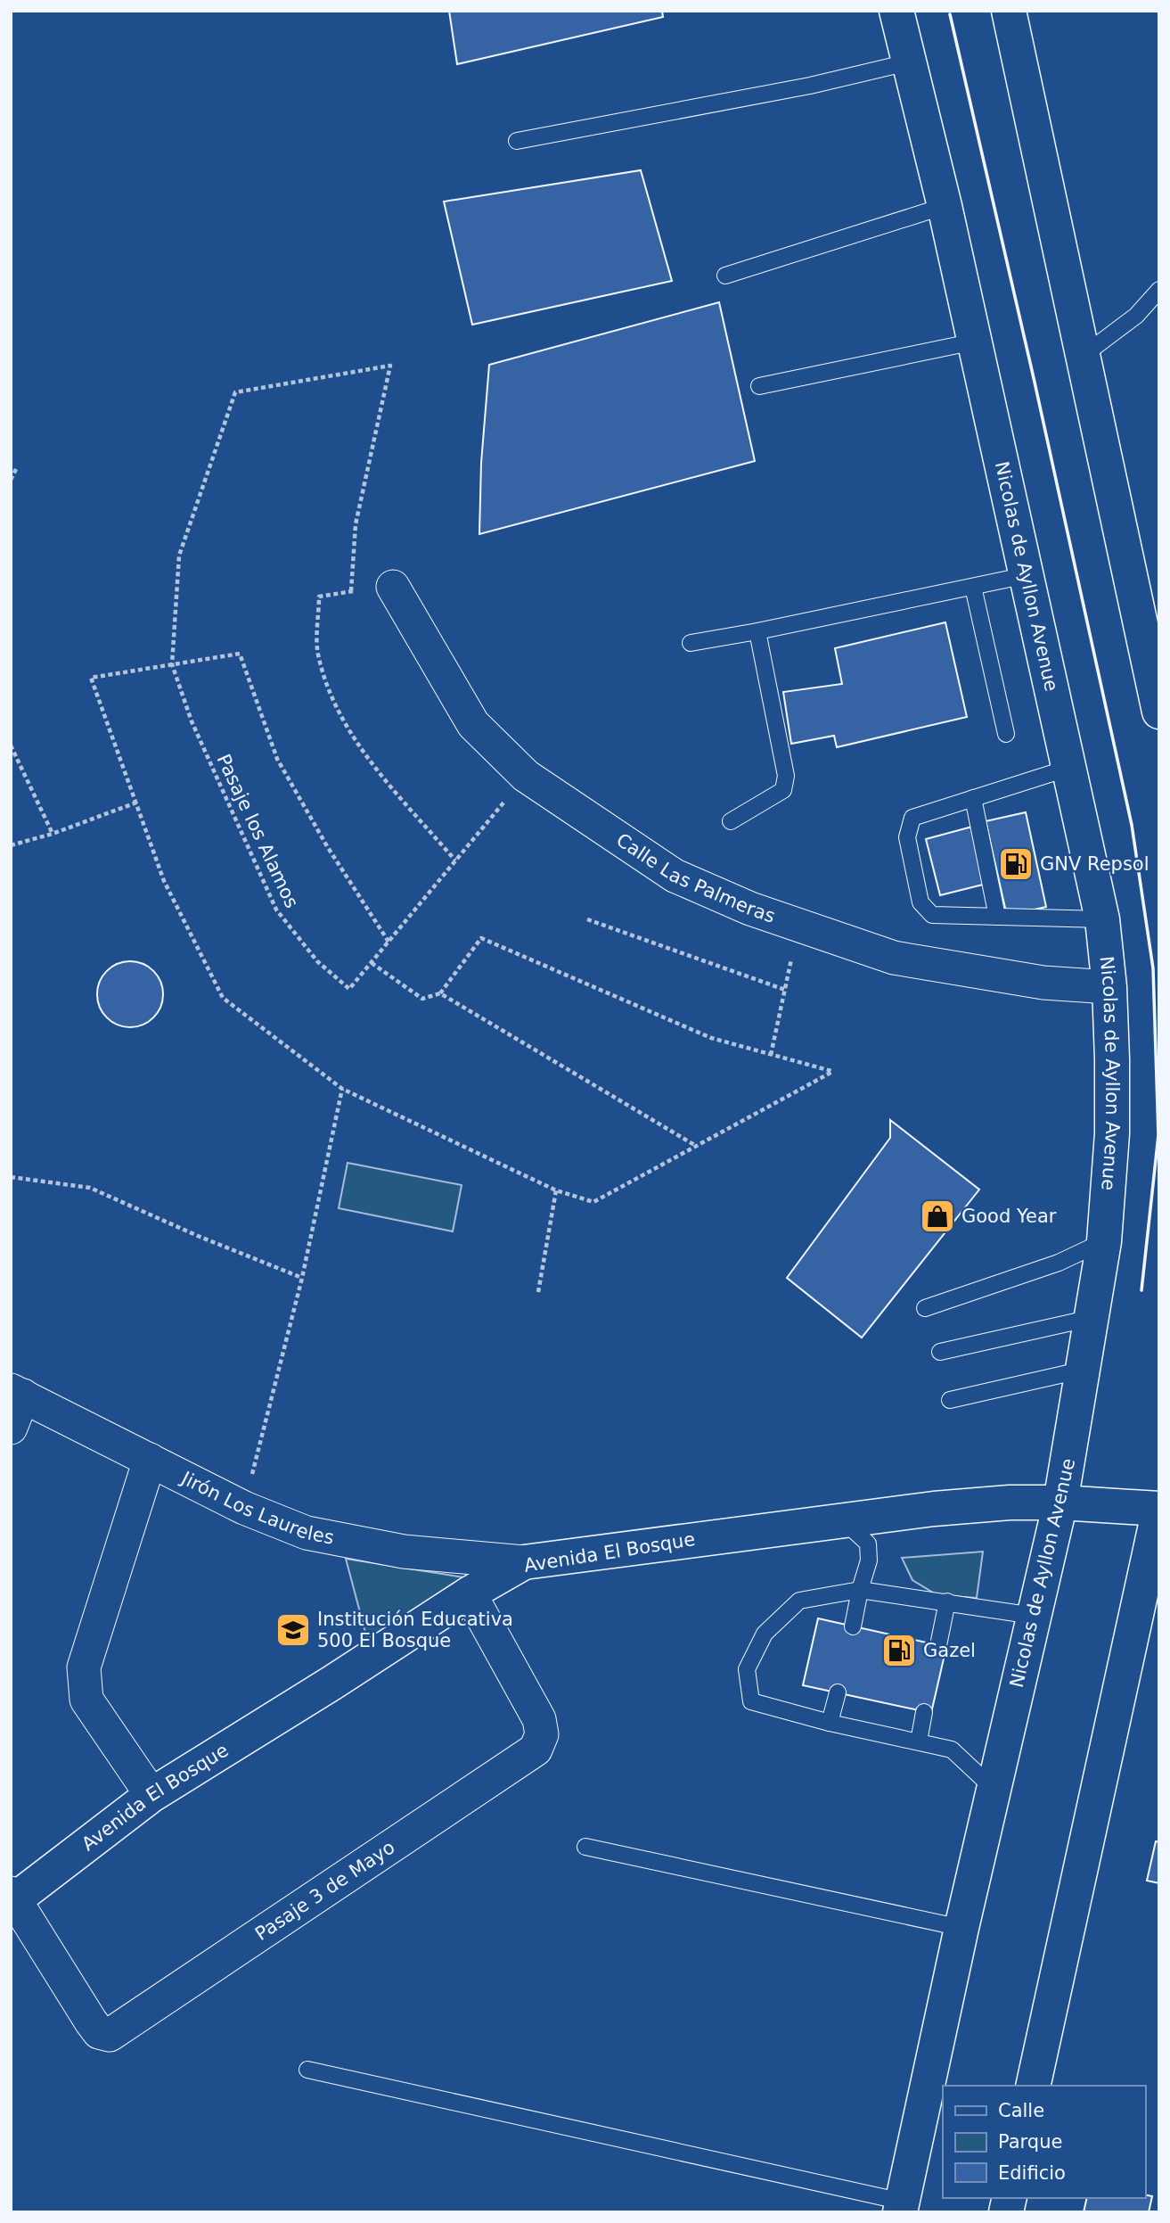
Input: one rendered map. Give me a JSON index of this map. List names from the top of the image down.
{
  "streets": {
    "main road": ["Nicolas de Ayllon Avenue", "Avenida El Bosque"],
    "street": ["Calle Las Palmeras", "Jirón Los Laureles", "Pasaje 3 de Mayo"],
    "path": ["Pasaje los Alamos"]
  },
  "crossings": [
    ["Nicolas de Ayllon Avenue", "Calle Las Palmeras"],
    ["Nicolas de Ayllon Avenue", "Avenida El Bosque"],
    ["Jirón Los Laureles", "Avenida El Bosque"],
    ["Avenida El Bosque", "Pasaje 3 de Mayo"]
  ],
  "places": {
    "fuel station": ["GNV Repsol", "Gazel"],
    "shop": ["Good Year"],
    "school or university": ["Institución Educativa 500 El Bosque"]
  },
  "legend": ["Calle", "Parque", "Edificio"]
}
